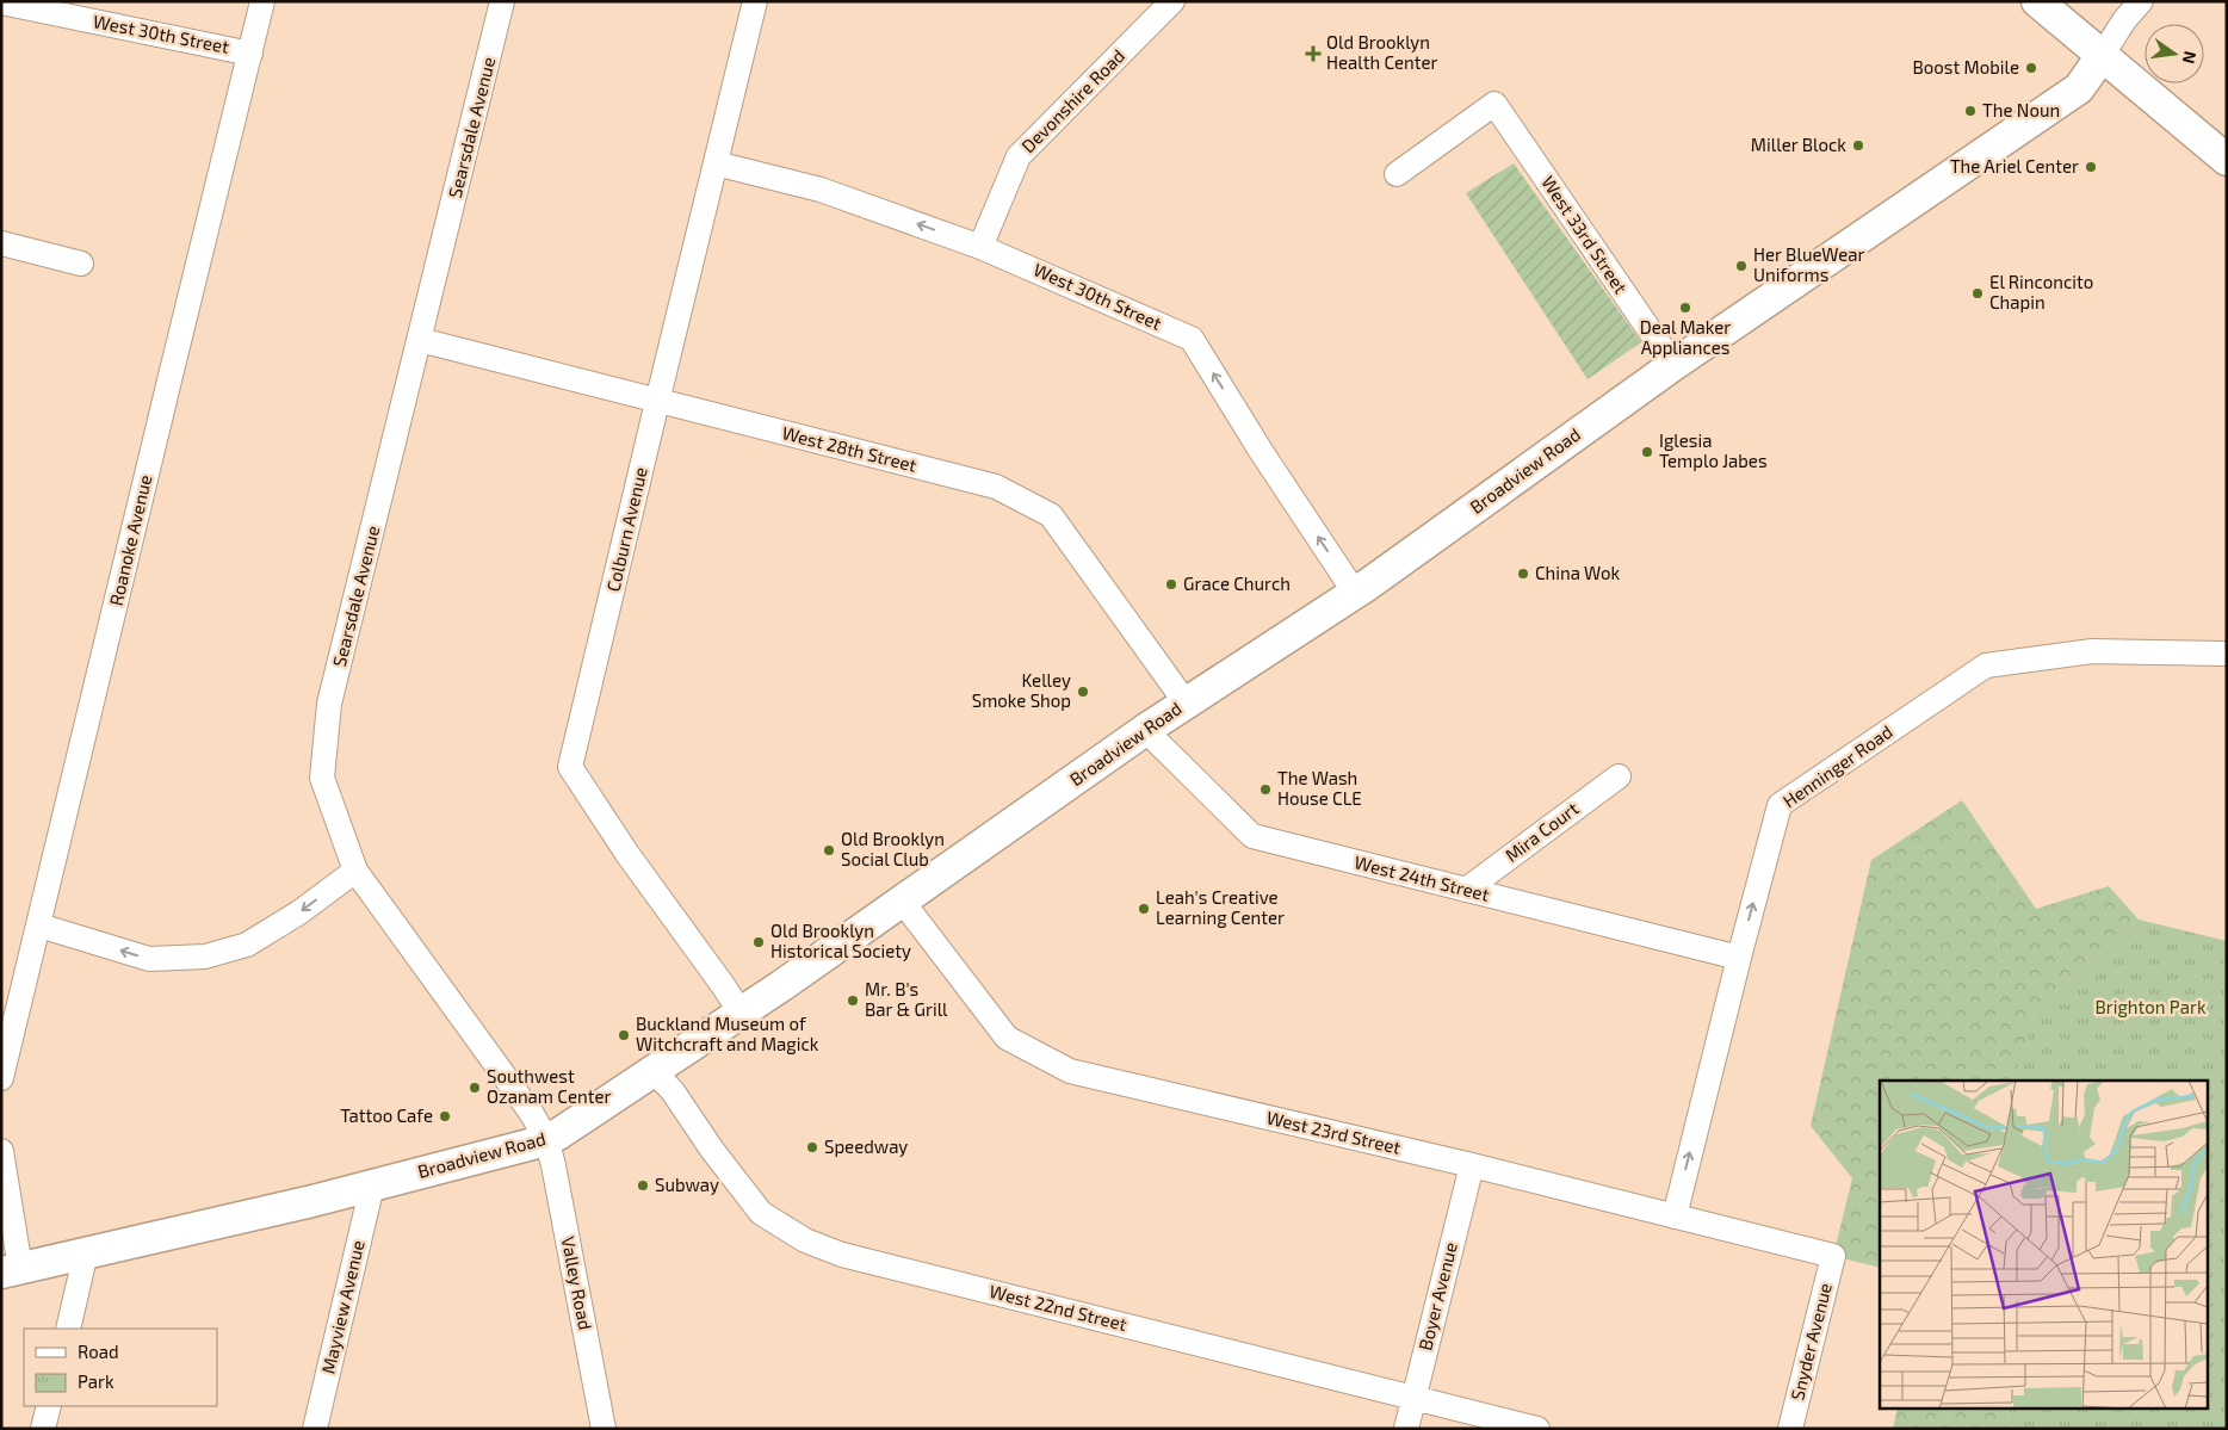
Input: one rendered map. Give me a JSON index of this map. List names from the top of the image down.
{
  "streets": {
    "main road": ["Broadview Road"],
    "street": [
      "West 30th Street",
      "Devonshire Road",
      "Searsdale Avenue",
      "West 33rd Street",
      "West 28th Street",
      "Colburn Avenue",
      "Roanoke Avenue",
      "Henninger Road",
      "Mira Court",
      "West 24th Street",
      "West 23rd Street",
      "Valley Road",
      "Boyer Avenue",
      "Mayview Avenue",
      "West 22nd Street",
      "Snyder Avenue"
    ]
  },
  "crossings": [
    ["West 30th Street", "Devonshire Road"],
    ["West 30th Street", "Broadview Road"],
    ["West 30th Street", "Colburn Avenue"],
    ["West 30th Street", "Roanoke Avenue"],
    ["Searsdale Avenue", "West 28th Street"],
    ["Searsdale Avenue", "Broadview Road"],
    ["Searsdale Avenue", "Valley Road"],
    ["West 33rd Street", "Broadview Road"],
    ["West 28th Street", "Broadview Road"],
    ["West 28th Street", "Colburn Avenue"],
    ["Broadview Road", "Colburn Avenue"],
    ["Broadview Road", "West 24th Street"],
    ["Broadview Road", "West 23rd Street"],
    ["Broadview Road", "Valley Road"],
    ["Broadview Road", "Mayview Avenue"],
    ["Broadview Road", "West 22nd Street"],
    ["Henninger Road", "West 24th Street"],
    ["Henninger Road", "West 23rd Street"],
    ["Mira Court", "West 24th Street"],
    ["West 23rd Street", "Boyer Avenue"],
    ["West 23rd Street", "Snyder Avenue"],
    ["Boyer Avenue", "West 22nd Street"]
  ],
  "one_way": ["West 30th Street", "Henninger Road"],
  "parks": ["Brighton Park"],
  "places": {
    "health": ["Old Brooklyn Health Center"],
    "other": [
      "Boost Mobile",
      "The Noun",
      "Miller Block",
      "The Ariel Center",
      "Her BlueWear Uniforms",
      "El Rinconcito Chapin",
      "Deal Maker Appliances",
      "Iglesia Templo Jabes",
      "China Wok",
      "Grace Church",
      "Kelley Smoke Shop",
      "The Wash House CLE",
      "Old Brooklyn Social Club",
      "Leah's Creative Learning Center",
      "Old Brooklyn Historical Society",
      "Mr. B's Bar & Grill",
      "Buckland Museum of Witchcraft and Magick",
      "Southwest Ozanam Center",
      "Tattoo Cafe",
      "Speedway",
      "Subway"
    ]
  },
  "legend": ["Road", "Park"],
  "north": "right"
}
